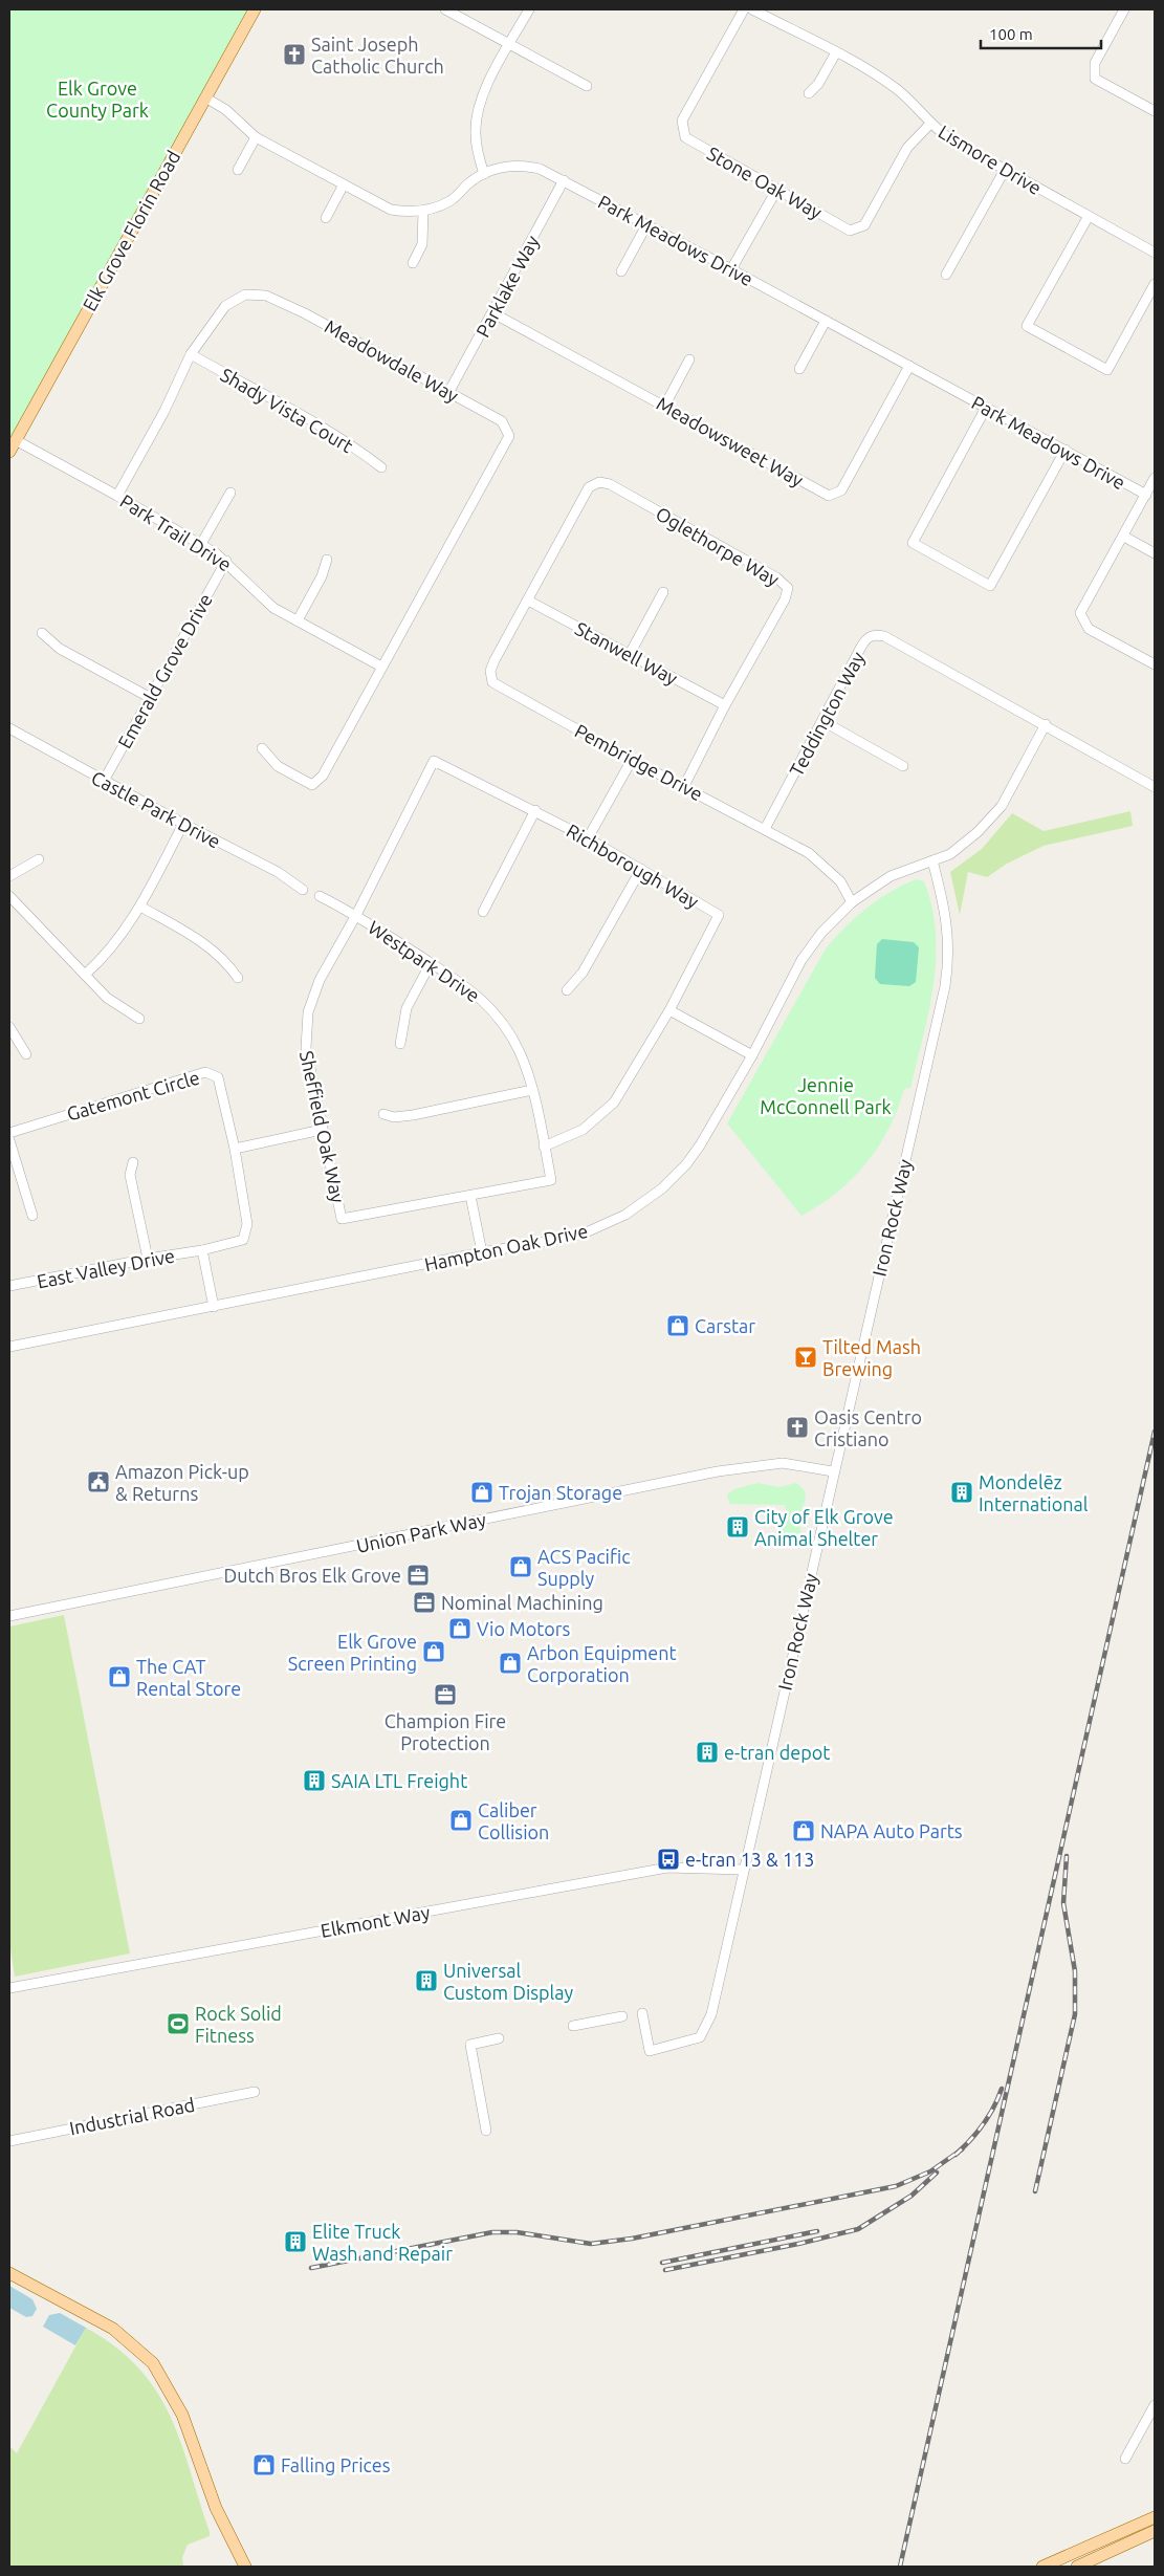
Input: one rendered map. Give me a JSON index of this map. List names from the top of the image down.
{
  "streets": {
    "main road": ["Elk Grove Florin Road"],
    "street": [
      "Lismore Drive",
      "Stone Oak Way",
      "Park Meadows Drive",
      "Parklake Way",
      "Meadowdale Way",
      "Shady Vista Court",
      "Meadowsweet Way",
      "Park Trail Drive",
      "Oglethorpe Way",
      "Stanwell Way",
      "Emerald Grove Drive",
      "Teddington Way",
      "Pembridge Drive",
      "Castle Park Drive",
      "Richborough Way",
      "Westpark Drive",
      "Gatemont Circle",
      "Sheffield Oak Way",
      "Iron Rock Way",
      "Hampton Oak Drive",
      "East Valley Drive",
      "Union Park Way",
      "Elkmont Way",
      "Industrial Road"
    ]
  },
  "crossings": [
    ["Lismore Drive", "Stone Oak Way"],
    ["Elk Grove Florin Road", "Park Meadows Drive"],
    ["Elk Grove Florin Road", "Park Trail Drive"],
    ["Park Meadows Drive", "Parklake Way"],
    ["Park Meadows Drive", "Meadowsweet Way"],
    ["Parklake Way", "Meadowdale Way"],
    ["Parklake Way", "Meadowsweet Way"],
    ["Meadowdale Way", "Shady Vista Court"],
    ["Meadowdale Way", "Park Trail Drive"],
    ["Park Trail Drive", "Emerald Grove Drive"],
    ["Oglethorpe Way", "Stanwell Way"],
    ["Oglethorpe Way", "Pembridge Drive"],
    ["Stanwell Way", "Pembridge Drive"],
    ["Emerald Grove Drive", "Castle Park Drive"],
    ["Teddington Way", "Pembridge Drive"],
    ["Teddington Way", "Hampton Oak Drive"],
    ["Pembridge Drive", "Hampton Oak Drive"],
    ["Richborough Way", "Westpark Drive"],
    ["Richborough Way", "Sheffield Oak Way"],
    ["Westpark Drive", "Sheffield Oak Way"],
    ["Gatemont Circle", "East Valley Drive"],
    ["Iron Rock Way", "Hampton Oak Drive"],
    ["Iron Rock Way", "Union Park Way"],
    ["Iron Rock Way", "Elkmont Way"]
  ],
  "parks": ["Elk Grove County Park", "Jennie McConnell Park"],
  "places": {
    "church": ["Saint Joseph Catholic Church", "Oasis Centro Cristiano"],
    "shop": [
      "Carstar",
      "Trojan Storage",
      "ACS Pacific Supply",
      "Vio Motors",
      "Elk Grove Screen Printing",
      "Arbon Equipment Corporation",
      "The CAT Rental Store",
      "Caliber Collision",
      "NAPA Auto Parts",
      "Falling Prices"
    ],
    "bar": ["Tilted Mash Brewing"],
    "public building": ["Amazon Pick-up & Returns"],
    "building": [
      "Mondelēz International",
      "City of Elk Grove Animal Shelter",
      "e-tran depot",
      "SAIA LTL Freight",
      "Universal Custom Display",
      "Elite Truck Wash and Repair"
    ],
    "office": ["Dutch Bros Elk Grove", "Nominal Machining", "Champion Fire Protection"],
    "bus stop": ["e-tran 13 & 113"],
    "sports": ["Rock Solid Fitness"]
  },
  "scale_bar": "100 m"
}
